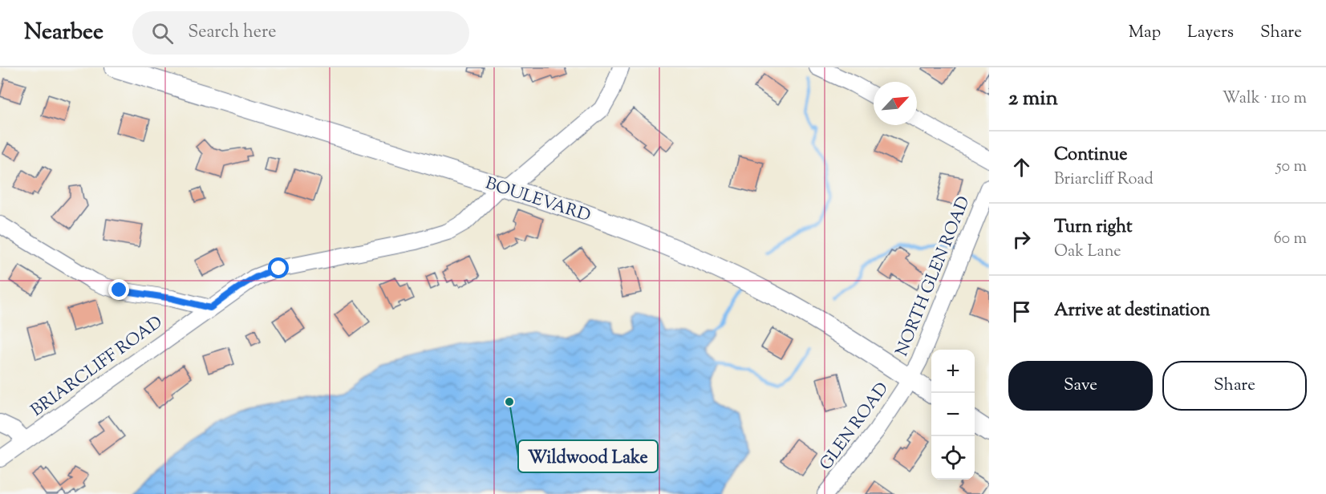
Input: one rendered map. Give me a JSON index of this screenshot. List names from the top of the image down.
{
  "streets": {
    "main road": ["BOULEVARD"],
    "street": ["NORTH GLEN ROAD", "BRIARCLIFF ROAD", "GLEN ROAD"]
  },
  "crossings": [
    ["BOULEVARD", "NORTH GLEN ROAD"],
    ["BOULEVARD", "BRIARCLIFF ROAD"],
    ["BOULEVARD", "GLEN ROAD"],
    ["NORTH GLEN ROAD", "GLEN ROAD"]
  ],
  "places": ["Wildwood Lake"],
  "north": "top right",
  "page": {
    "header": "Nearbee",
    "search": "Search here",
    "nav": ["Map", "Layers", "Share"],
    "heading": ["2 min", "Walk · 110 m"],
    "list": [
      ["Continue", "Briarcliff Road", "50 m"],
      ["Turn right", "Oak Lane", "60 m"],
      "Arrive at destination"
    ],
    "buttons": ["Save", "Share"],
    "map_buttons": ["+", "−"]
  }
}
